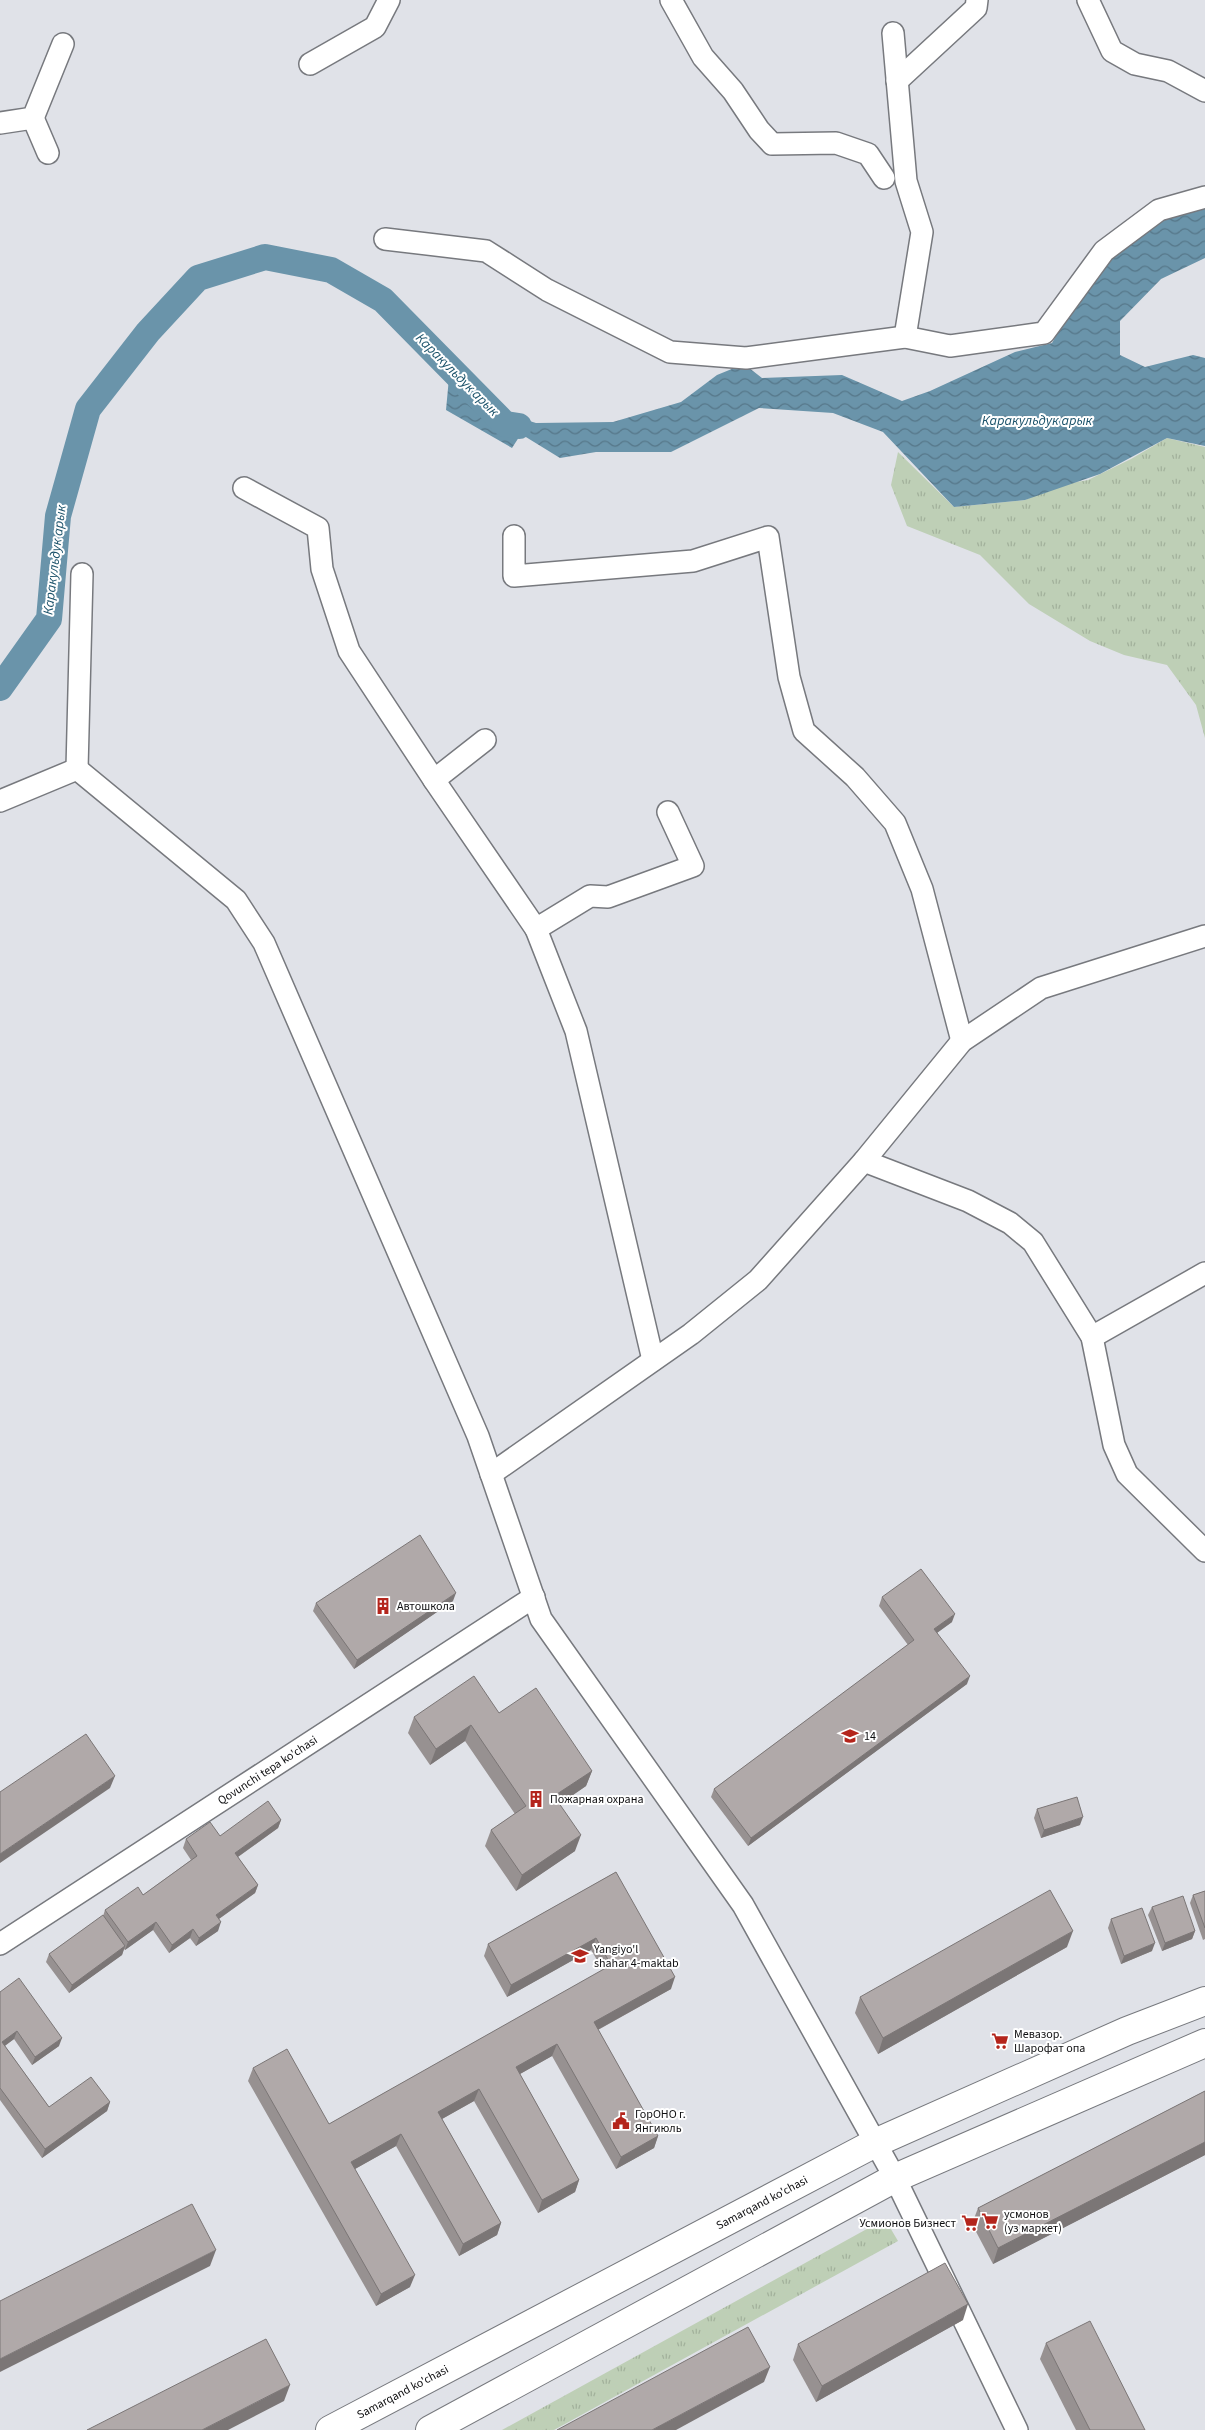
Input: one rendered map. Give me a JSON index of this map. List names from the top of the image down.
{
  "streets": {
    "main road": ["Samarqand ko'chasi"],
    "street": ["Qovunchi tepa ko'chasi"]
  },
  "water": ["Каракульдук арык"],
  "places": {
    "building": ["Автошкола", "Пожарная охрана"],
    "school or university": ["14", "Yangiyo'l shahar 4-maktab"],
    "supermarket": ["Мевазор. Шарофат опа", "усмонов (уз маркет)", "Усмионов Бизнест"],
    "public building": ["ГорОНО г. Янгиюль"]
  }
}
